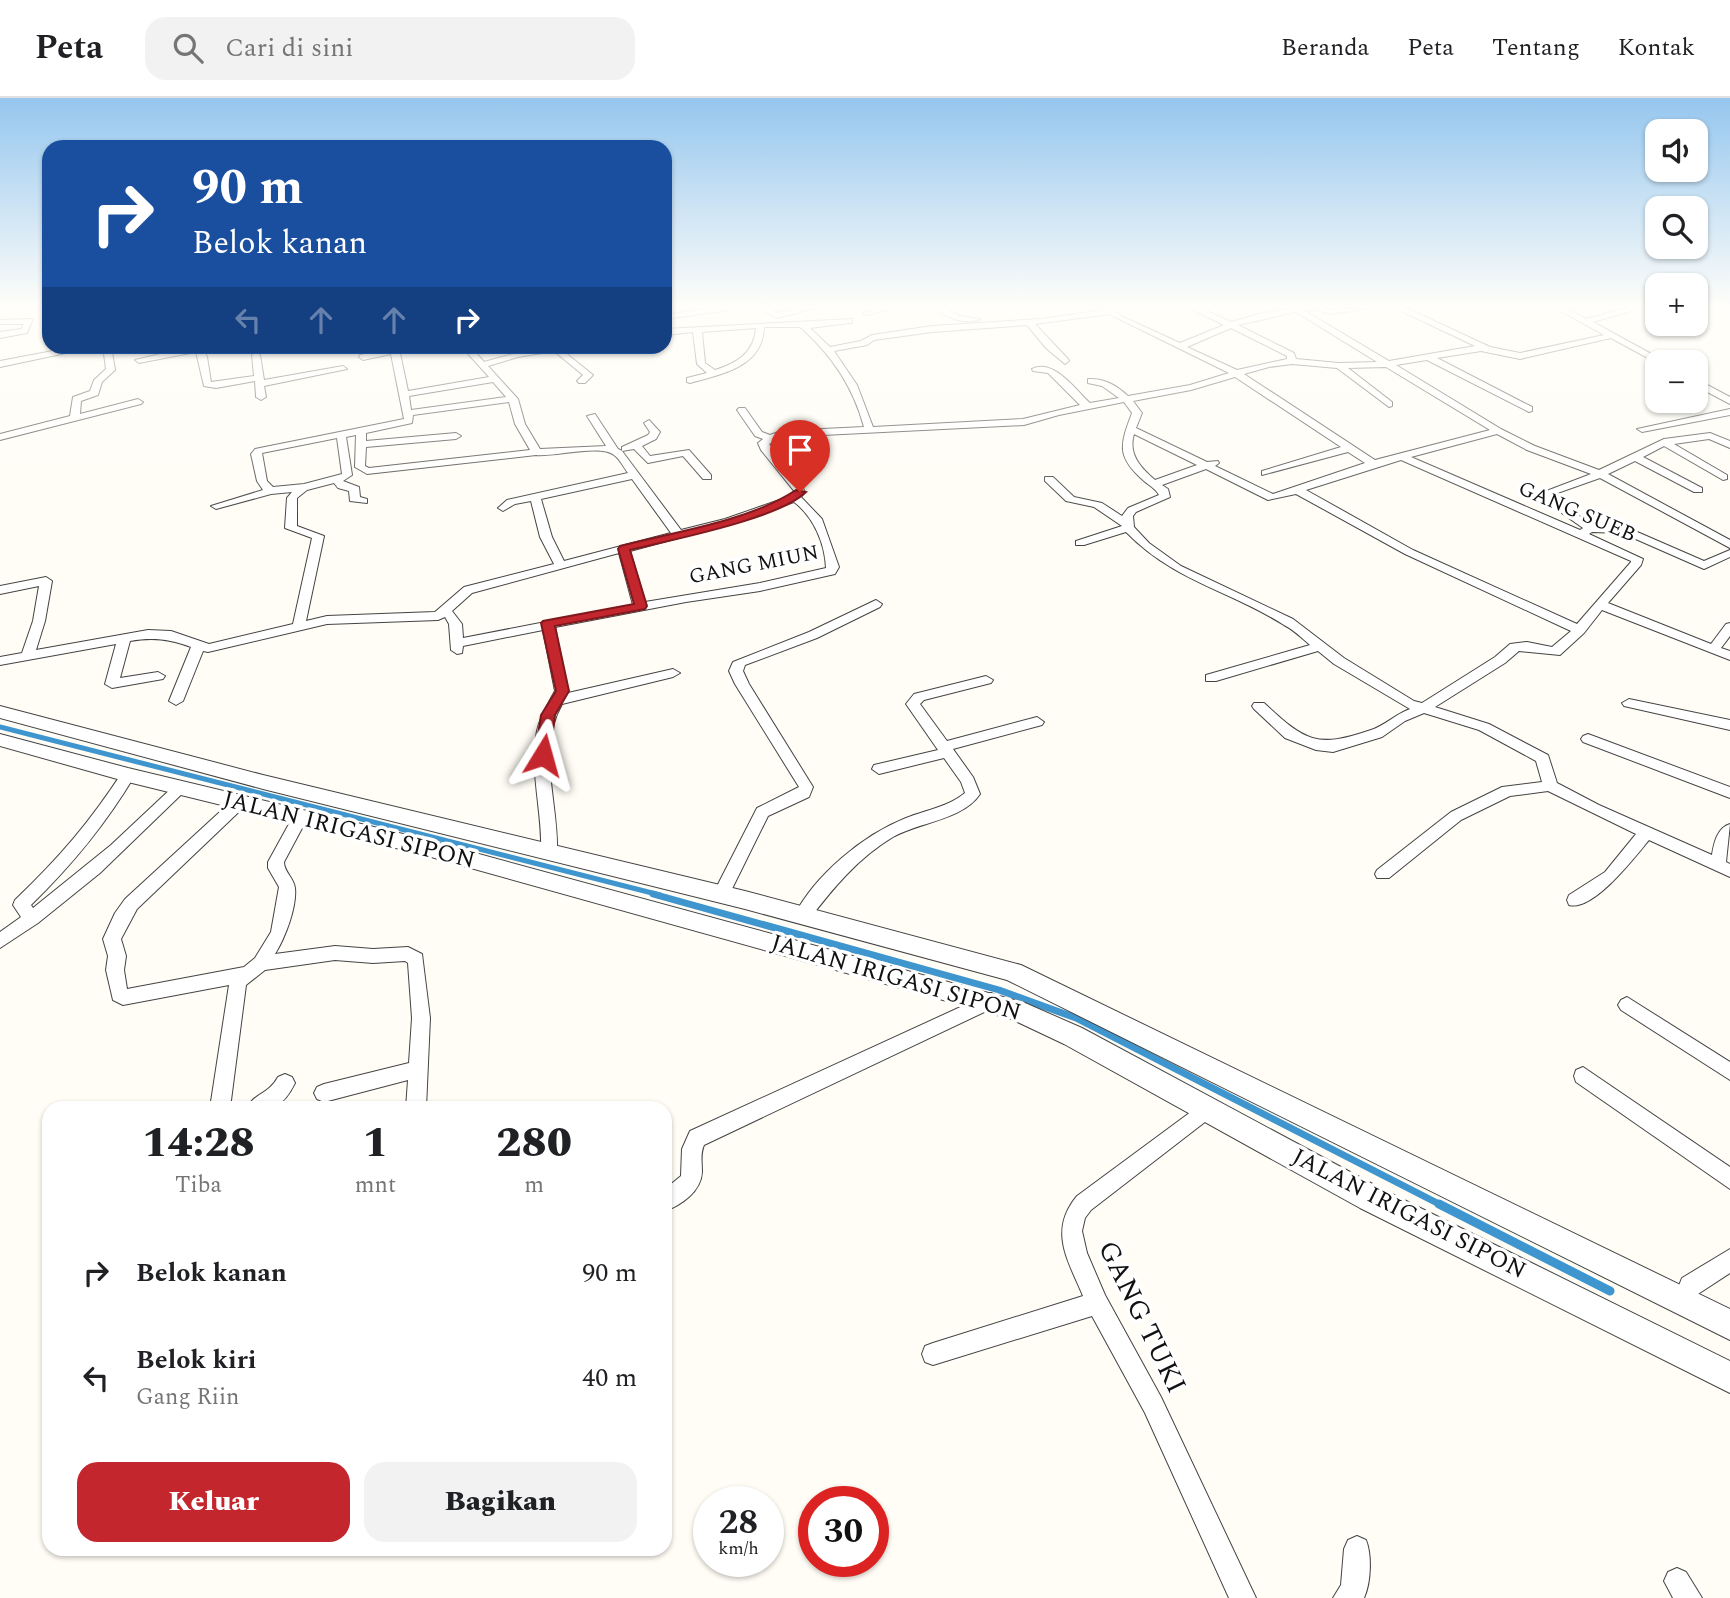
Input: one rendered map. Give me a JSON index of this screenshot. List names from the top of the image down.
{
  "streets": {
    "street": [
      "GANG SUEB",
      "GANG MIUN",
      "JALAN IRIGASI SIPON",
      "GANG TUKI"
    ]
  },
  "crossings": [
    ["JALAN IRIGASI SIPON", "GANG TUKI"]
  ],
  "page": {
    "header": "Peta",
    "search": "Cari di sini",
    "nav": [
      "Beranda",
      "Peta",
      "Tentang",
      "Kontak"
    ],
    "map_buttons": ["+", "−"],
    "turn": ["90 m", "Belok kanan"],
    "eta": [
      "14:28",
      "Tiba",
      "1",
      "mnt",
      "280",
      "m"
    ],
    "list": [
      {
        "name": "Belok kanan",
        "value": "90 m"
      },
      {
        "name": "Belok kiri",
        "note": "Gang Riin",
        "value": "40 m"
      }
    ],
    "buttons": ["Keluar", "Bagikan"],
    "speed": "28 km/h",
    "limit": "30"
  }
}
